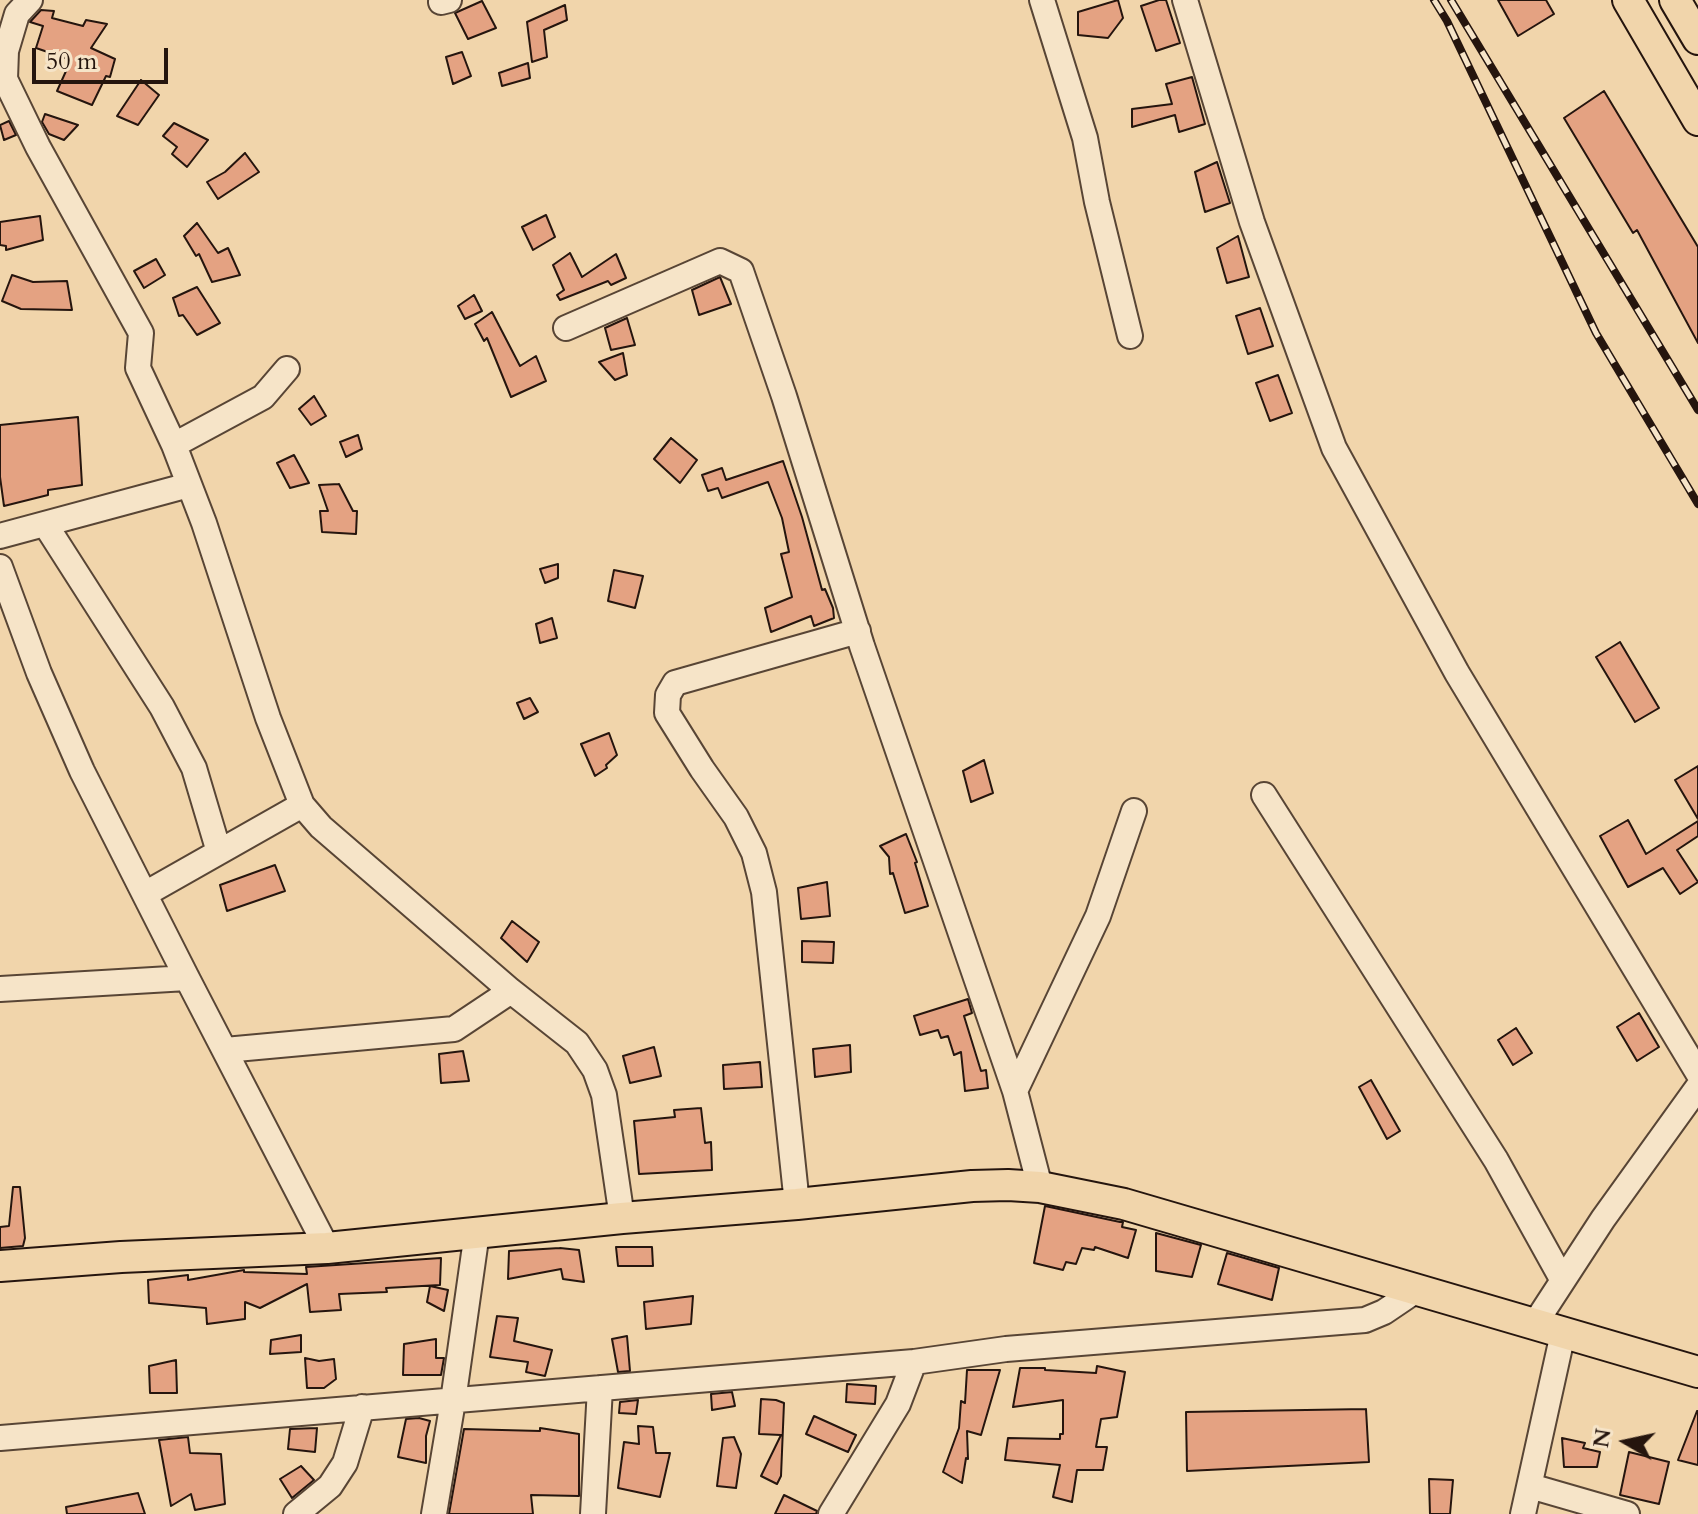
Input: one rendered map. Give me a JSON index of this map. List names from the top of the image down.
{
  "scale_bar": "50 m",
  "north": "left"
}
